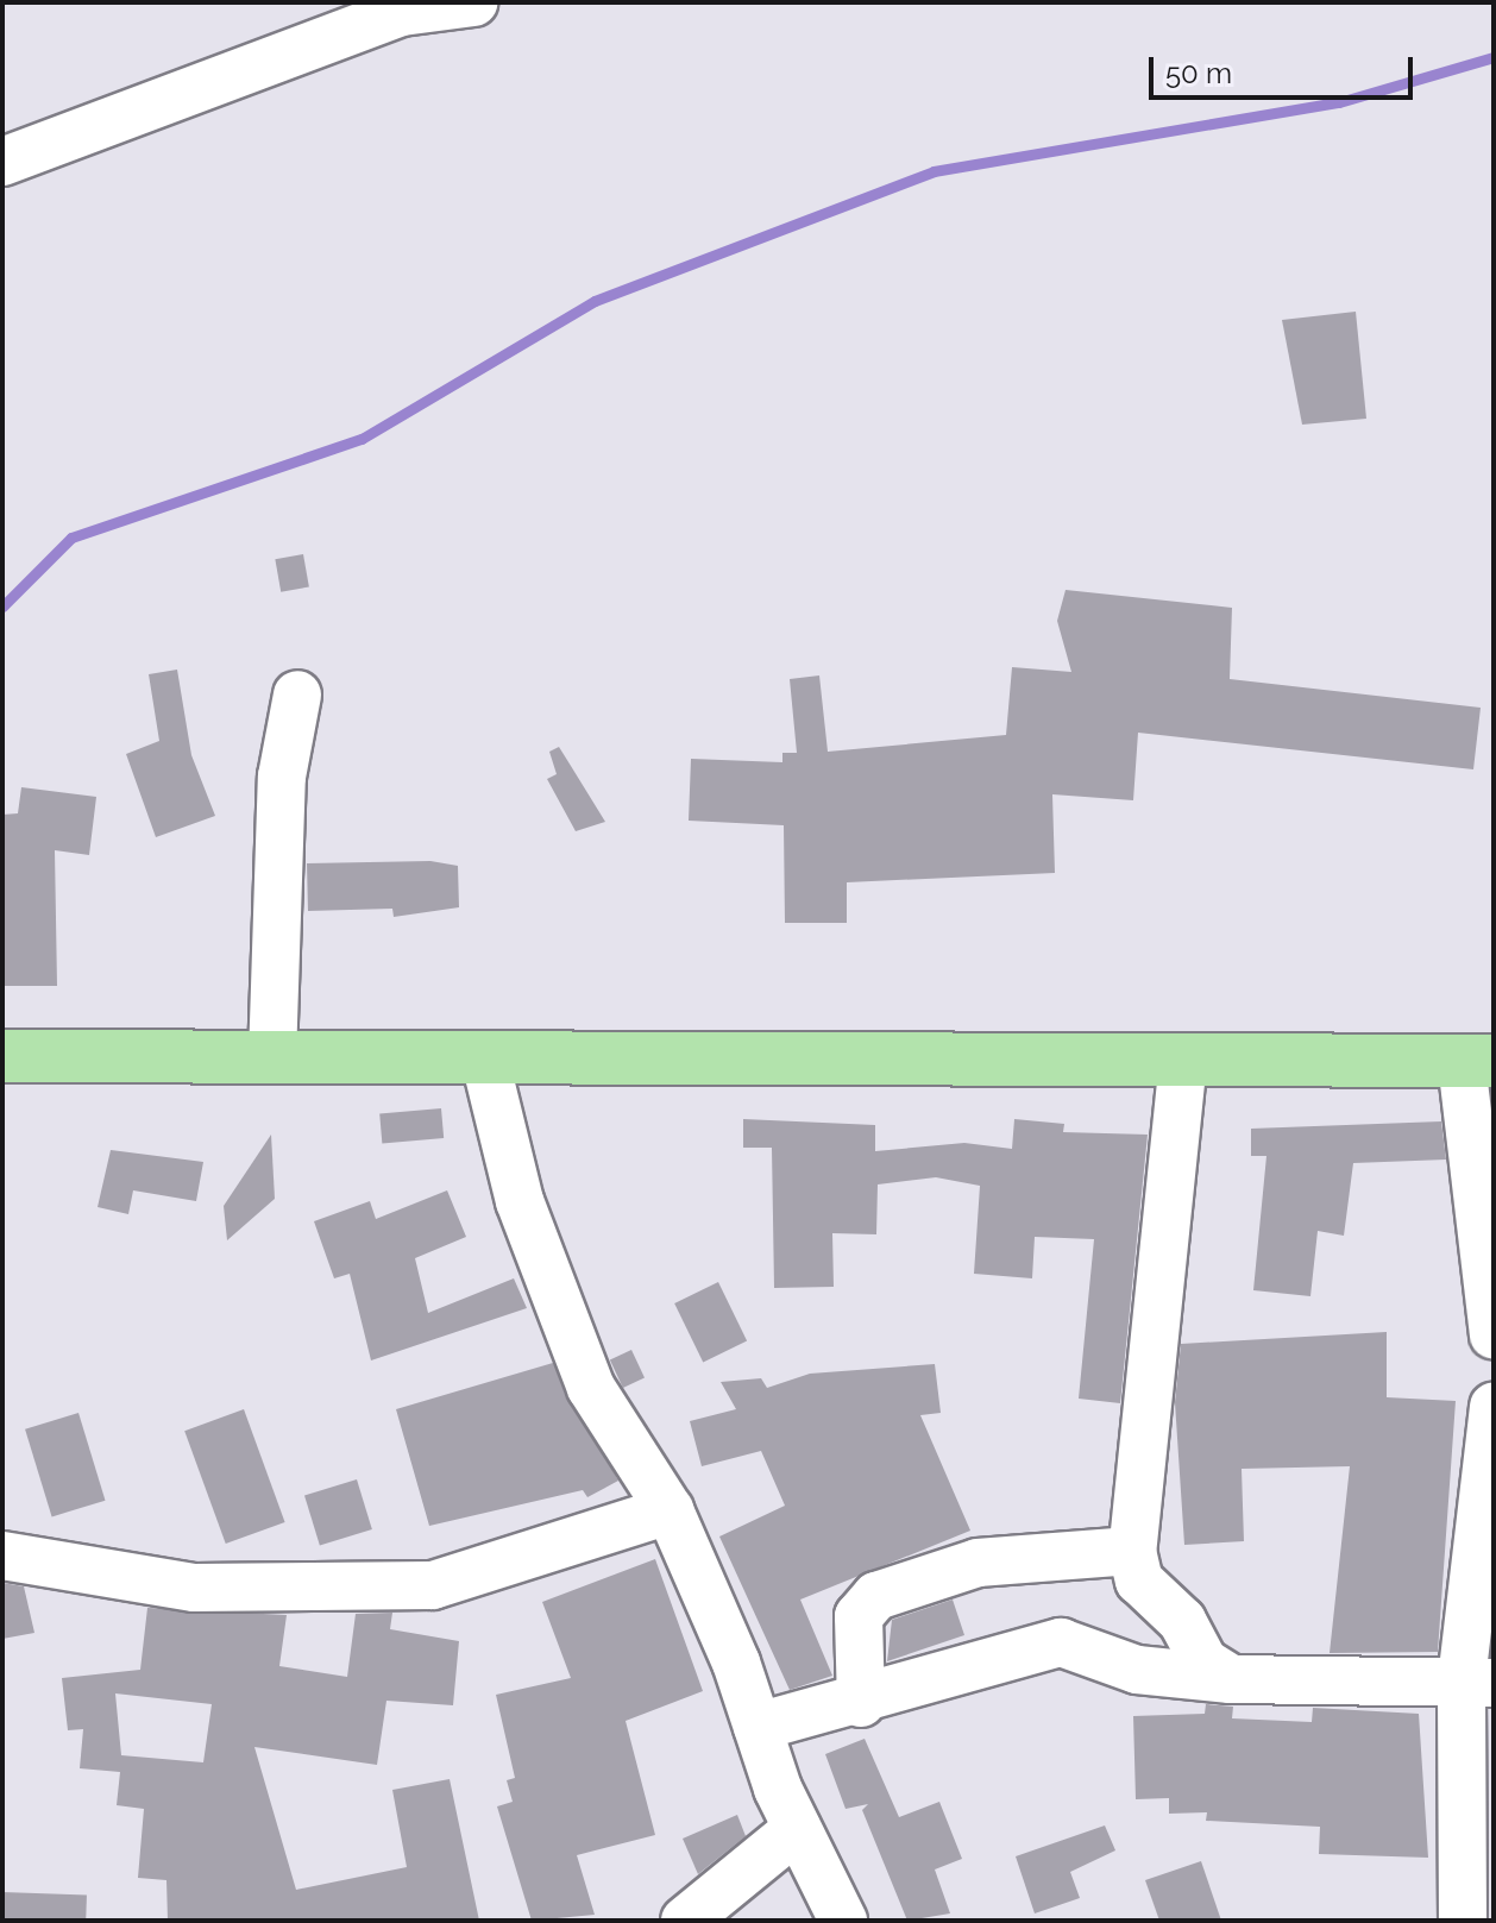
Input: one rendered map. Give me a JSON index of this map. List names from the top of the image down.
{
  "scale_bar": "50 m"
}
